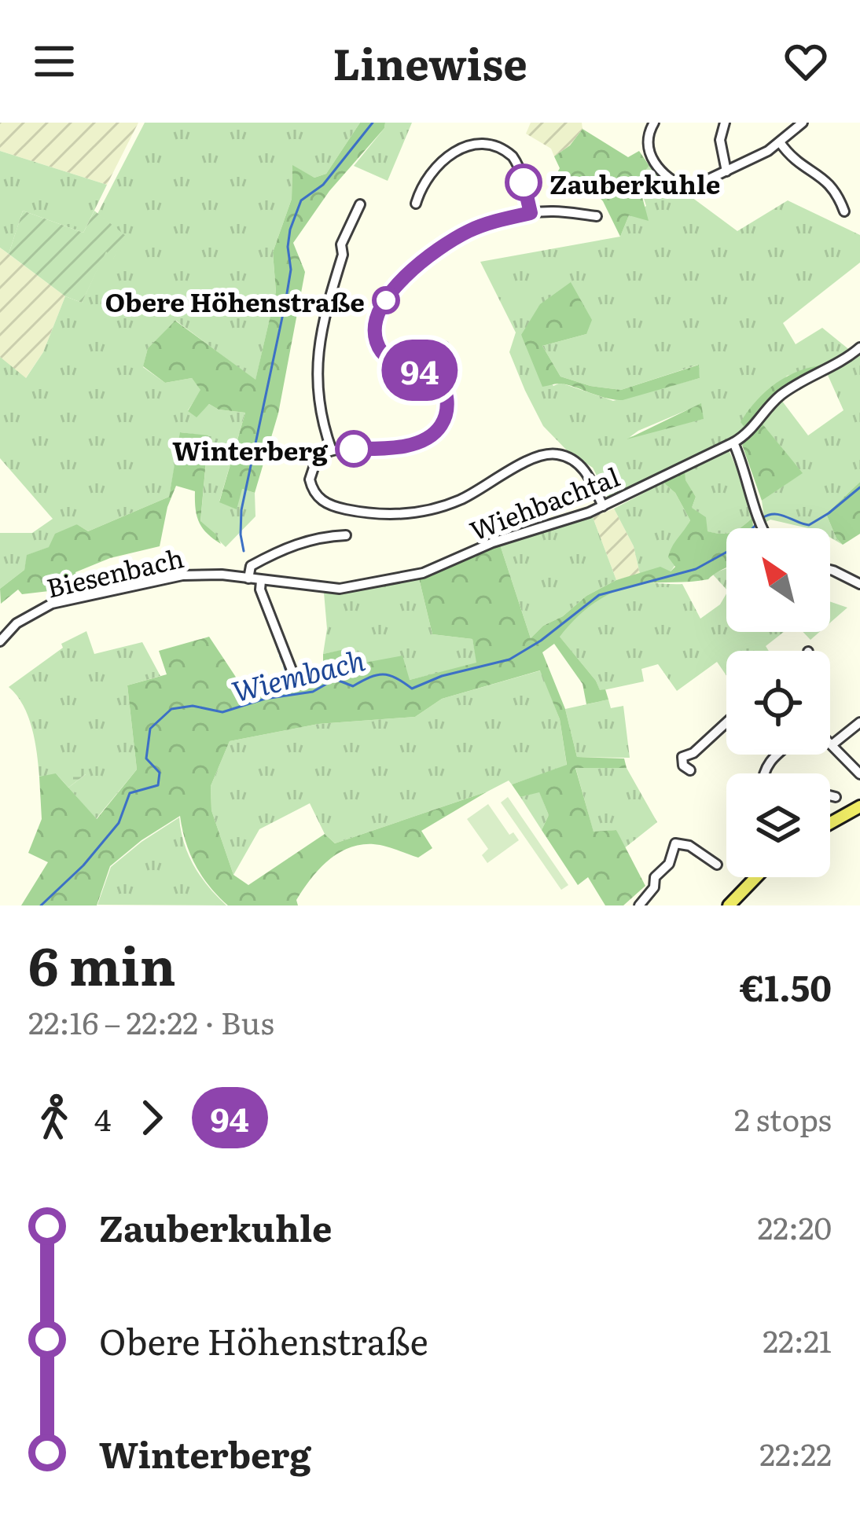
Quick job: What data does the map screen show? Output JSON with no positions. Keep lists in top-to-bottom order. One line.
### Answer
{"streets":{"street":["Wiehbachtal","Biesenbach"]},"crossings":[["Wiehbachtal","Biesenbach"]],"water":["Wiembach"],"places":["Zauberkuhle","Obere Höhenstraße","Winterberg"],"lines":["bus line 94"],"north":"top left","page":{"header":"Linewise","on_map":"94","heading":["6 min","22:16 – 22:22 · Bus","€1.50"],"legs":["4","94","2 stops"],"list":[{"name":"Zauberkuhle","value":"22:20"},{"name":"Obere Höhenstraße","value":"22:21"},{"name":"Winterberg","value":"22:22"}]}}
